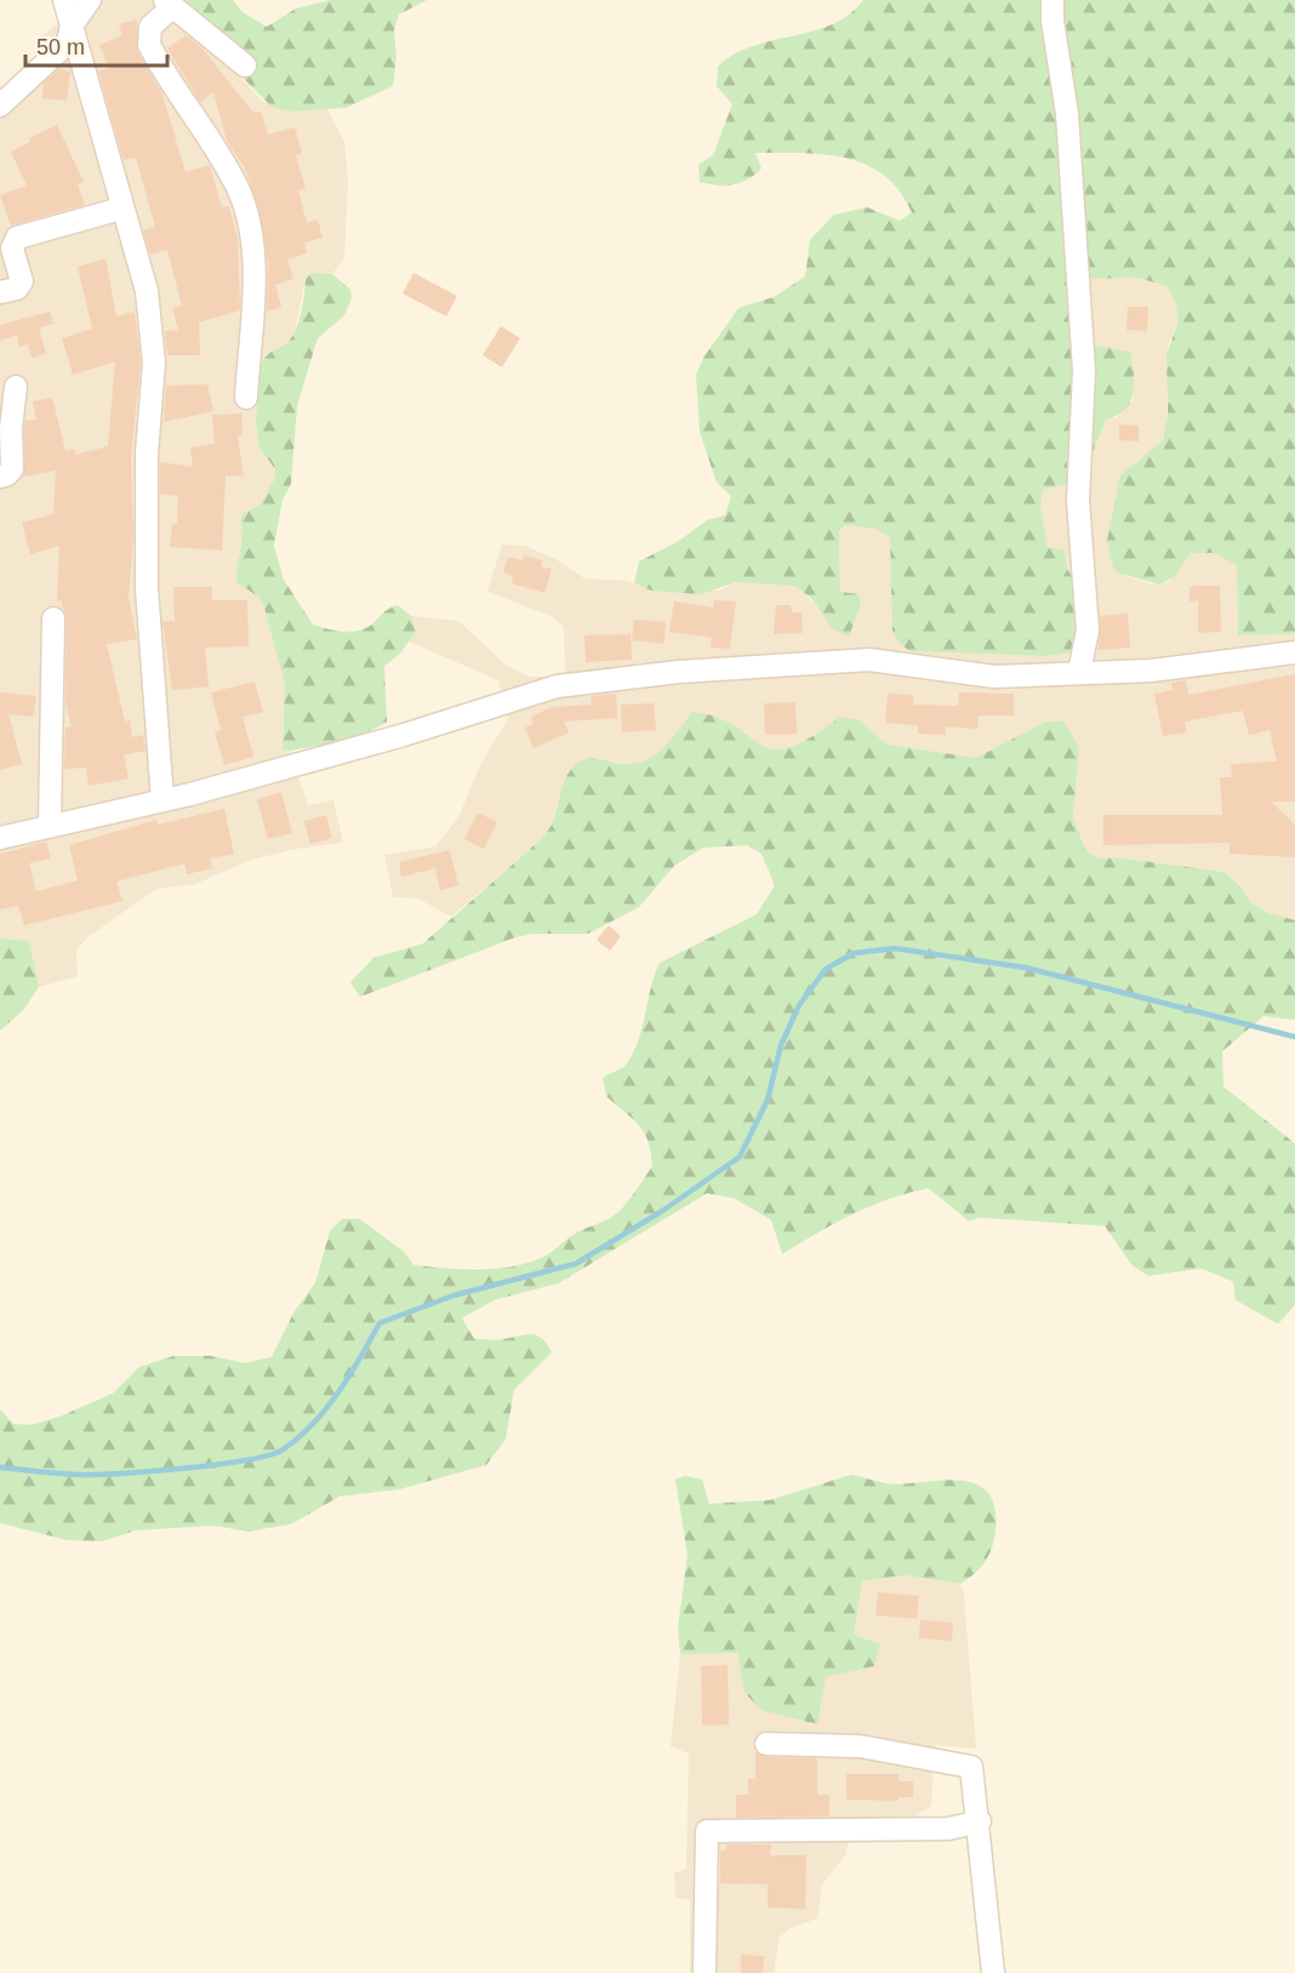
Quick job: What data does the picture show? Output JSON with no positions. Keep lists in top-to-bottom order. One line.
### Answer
{"scale_bar":"50 m"}
